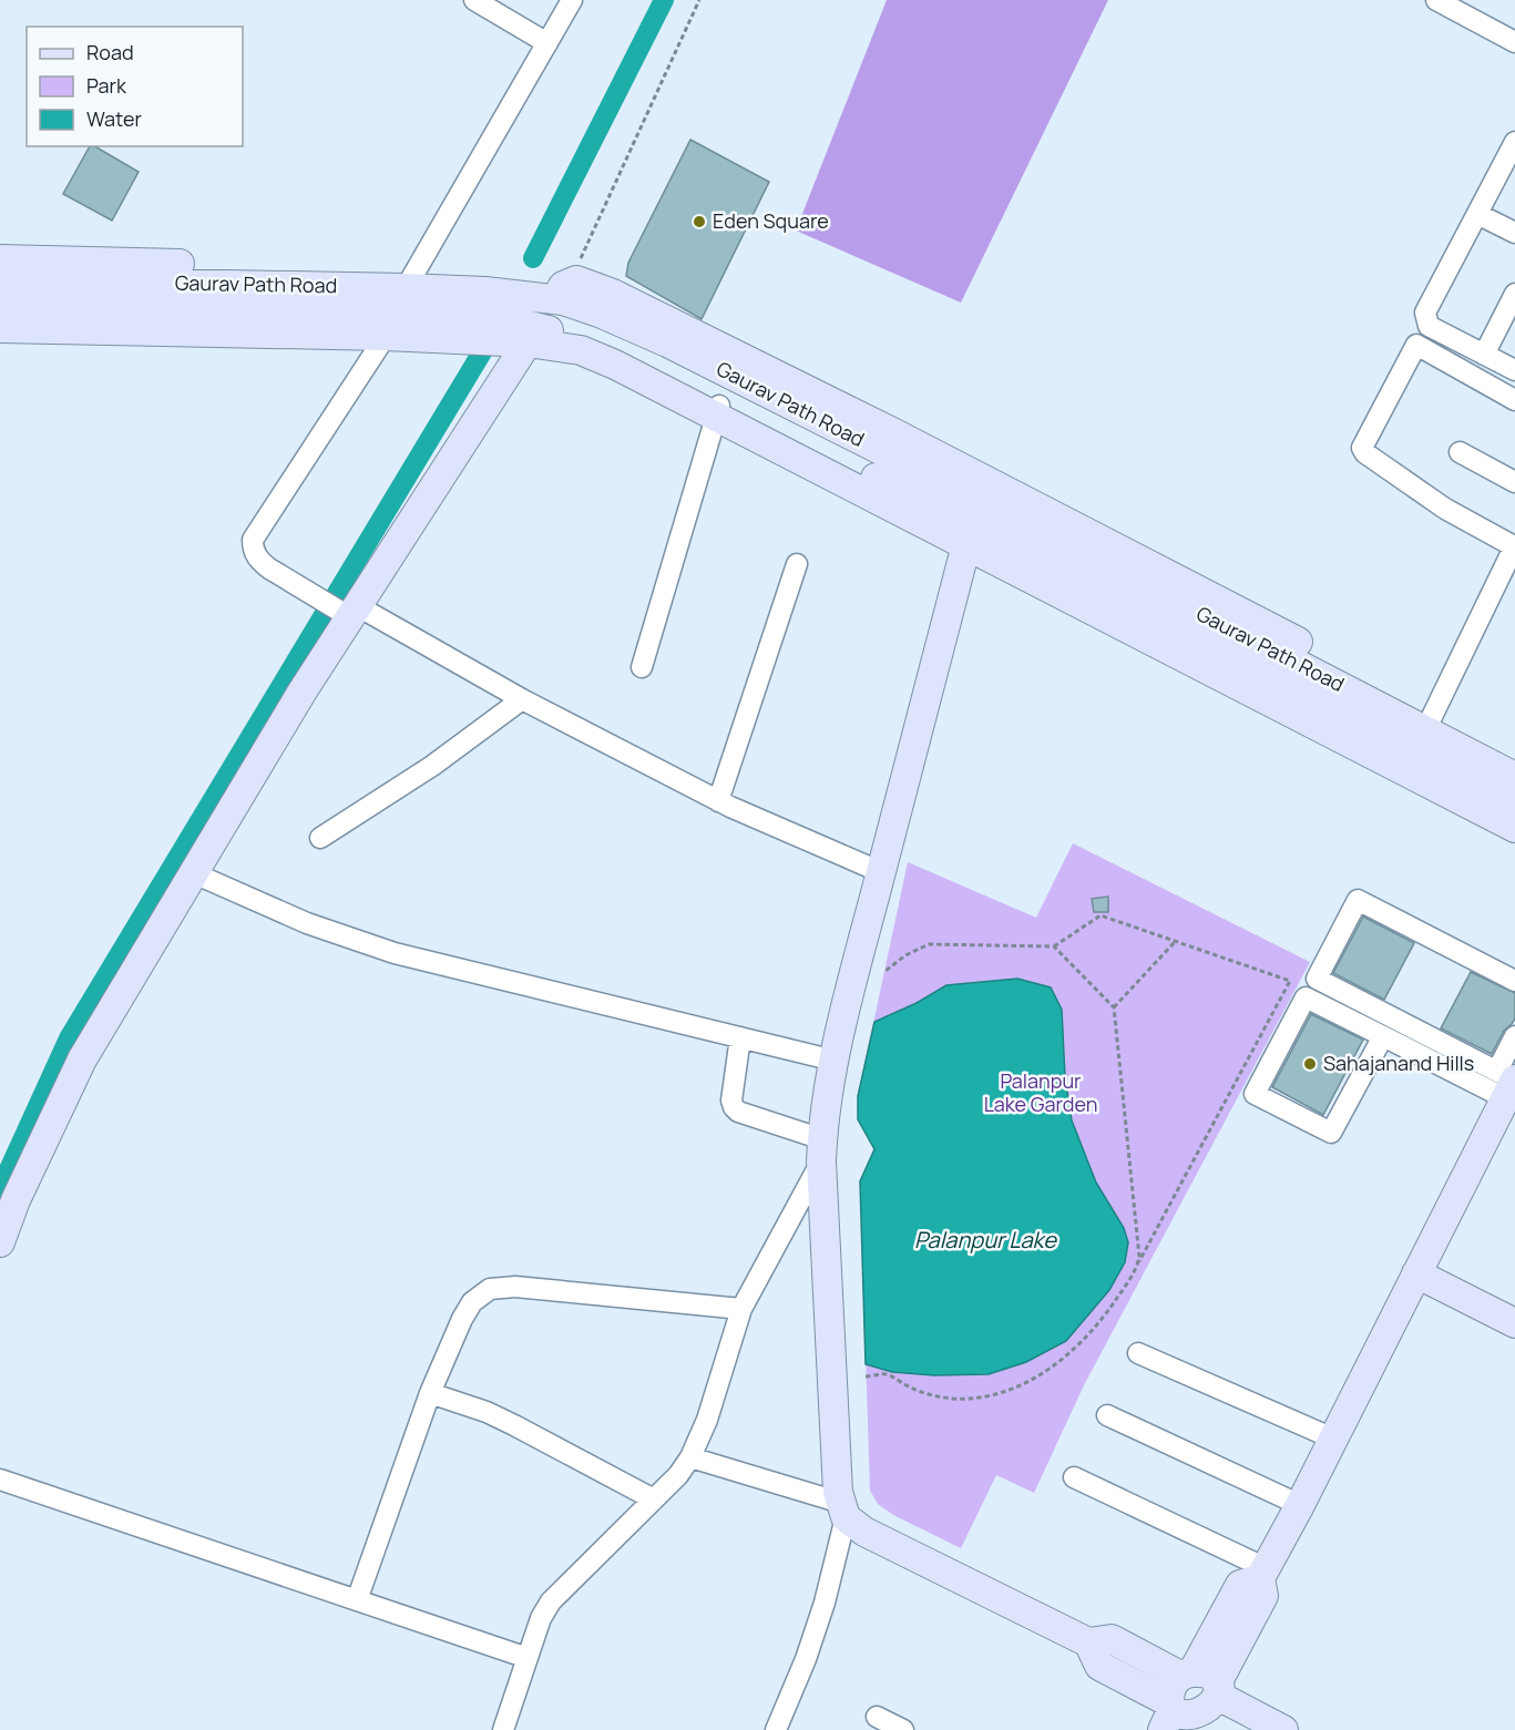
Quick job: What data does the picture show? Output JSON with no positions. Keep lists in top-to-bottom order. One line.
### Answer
{"streets":{"street":["Gaurav Path Road"]},"water":["Palanpur Lake"],"parks":["Palanpur Lake Garden"],"places":["Eden Square","Sahajanand Hills"],"legend":["Road","Park","Water"]}
